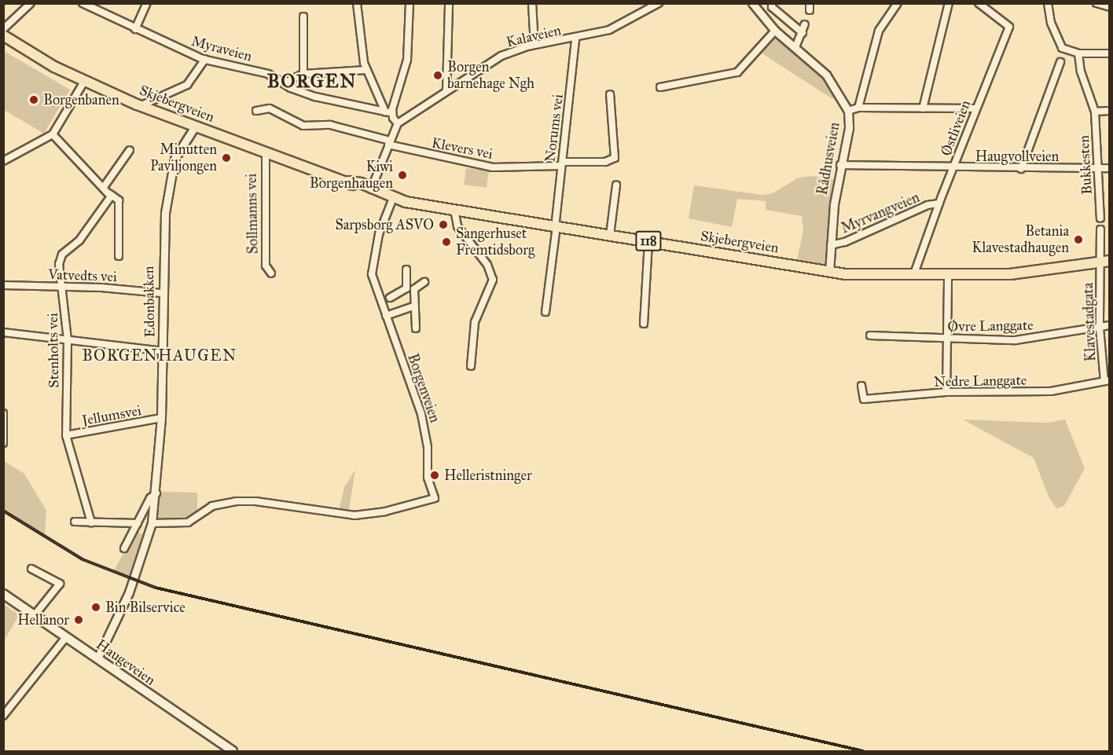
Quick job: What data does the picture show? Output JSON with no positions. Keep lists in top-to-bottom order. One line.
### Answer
{"streets":{"main road":["Skjebergveien","118","Haugeveien"],"street":["Kalaveien","Myraveien","Norums vei","Østliveien","Klevers vei","Haugvollveien","Rådhusveien","Bukkesten","Myrvangveien","Sollmanns vei","Vatvedts vei","Edonbakken","Klavestadgata","Øvre Langgate","Stenholts vei","Nedre Langgate","Borgenveien","Jellumsvei"]},"crossings":[["Kalaveien","Norums vei"],["Skjebergveien","Norums vei"],["Skjebergveien","Østliveien"],["Skjebergveien","Rådhusveien"],["Skjebergveien","Sollmanns vei"],["Skjebergveien","Edonbakken"],["Skjebergveien","Klavestadgata"],["Skjebergveien","Borgenveien"],["Norums vei","Klevers vei"],["Østliveien","Haugvollveien"],["Østliveien","Myrvangveien"],["Haugvollveien","Rådhusveien"],["Haugvollveien","Bukkesten"],["Rådhusveien","Myrvangveien"],["Vatvedts vei","Edonbakken"],["Vatvedts vei","Stenholts vei"],["Edonbakken","Borgenveien"],["Edonbakken","Jellumsvei"],["Edonbakken","Haugeveien"],["Klavestadgata","Øvre Langgate"],["Klavestadgata","Nedre Langgate"],["Stenholts vei","Jellumsvei"]],"districts":["BORGEN","BORGENHAUGEN"],"places":["Borgen barnehage Ngh","Borgenbanen","Minutten Paviljongen","Kiwi Borgenhaugen","Sarpsborg ASVO","Betania Klavestadhaugen","Sangerhuset Fremtidsborg","Helleristninger","Bin Bilservice","Hellanor"]}
